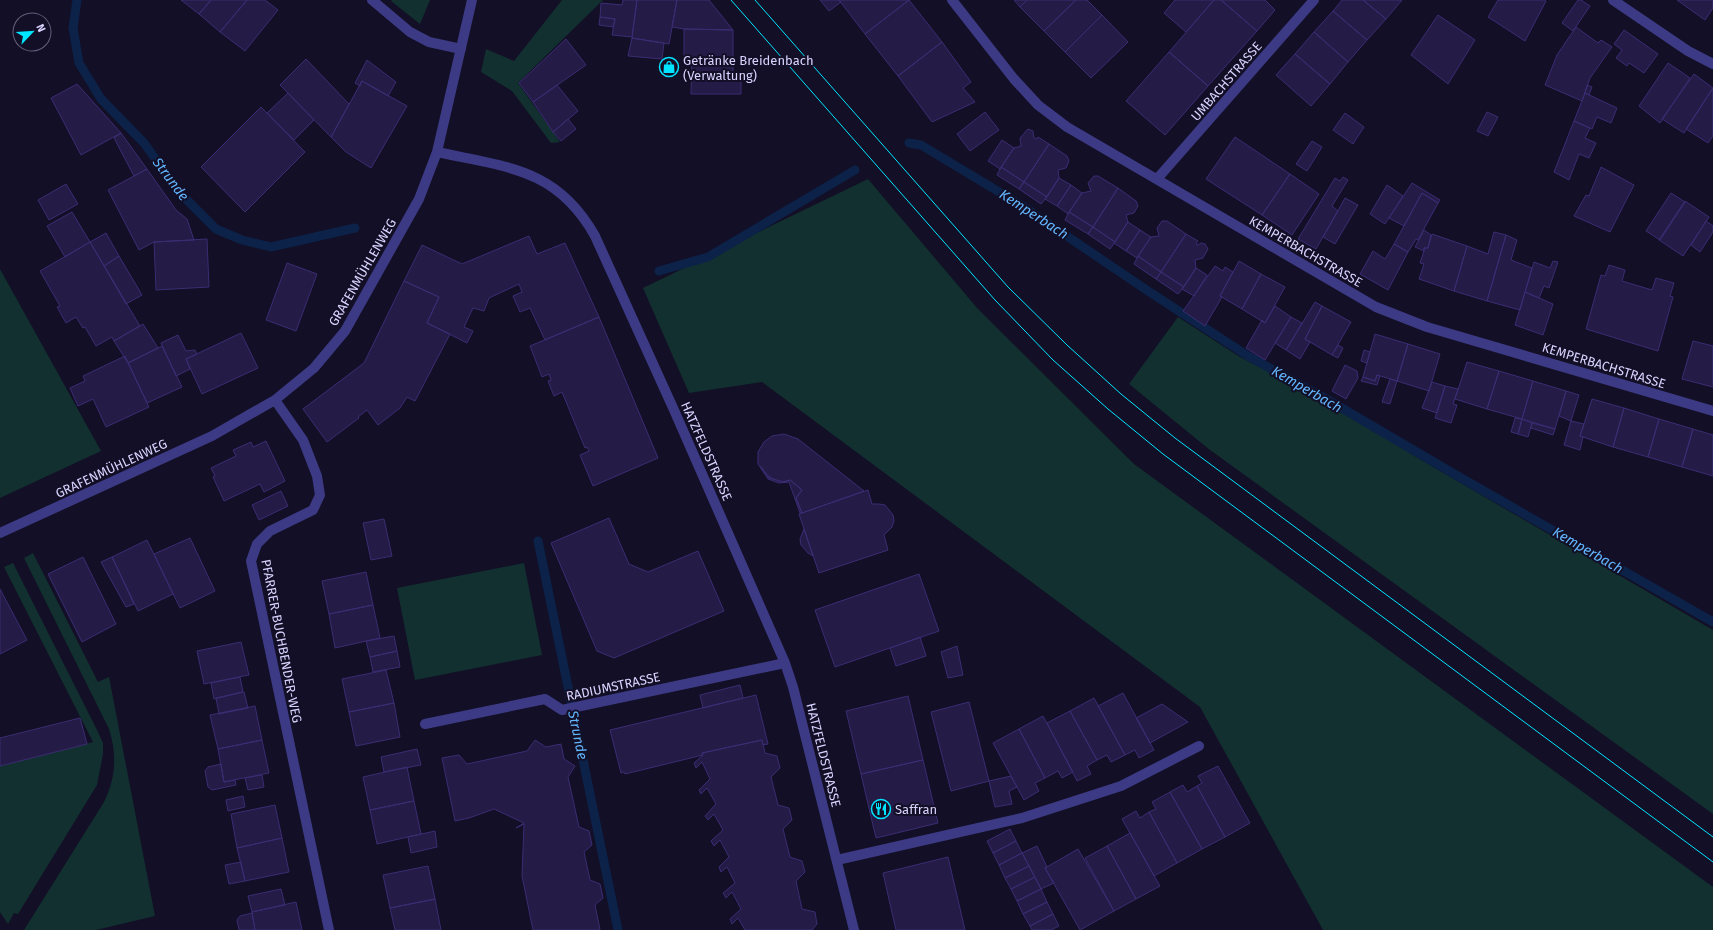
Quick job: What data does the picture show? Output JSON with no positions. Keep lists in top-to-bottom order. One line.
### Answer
{"streets":{"street":["UMBACHSTRASSE","KEMPERBACHSTRASSE","GRAFENMÜHLENWEG","HATZFELDSTRASSE","PFARRER-BUCHBENDER-WEG","RADIUMSTRASSE"]},"crossings":[["UMBACHSTRASSE","KEMPERBACHSTRASSE"],["GRAFENMÜHLENWEG","HATZFELDSTRASSE"],["GRAFENMÜHLENWEG","PFARRER-BUCHBENDER-WEG"],["HATZFELDSTRASSE","RADIUMSTRASSE"]],"water":["Strunde","Kemperbach"],"places":{"shop":["Getränke Breidenbach (Verwaltung)"],"restaurant":["Saffran"]},"north":"top right"}
